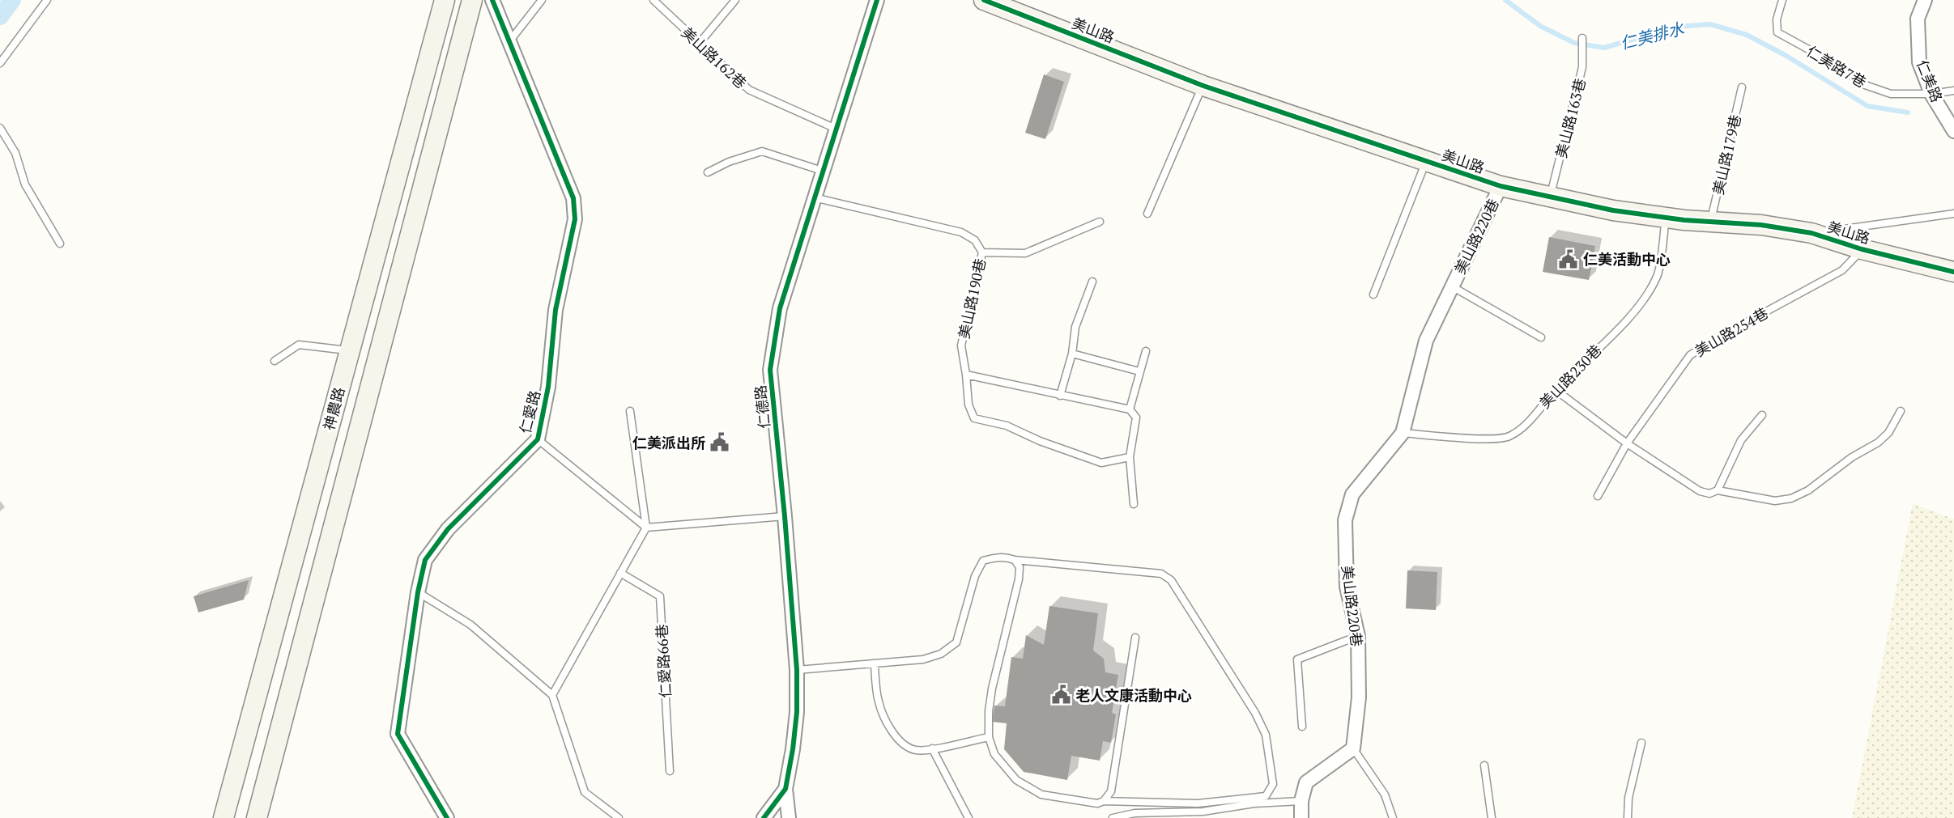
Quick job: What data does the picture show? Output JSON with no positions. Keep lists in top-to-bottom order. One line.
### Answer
{"streets":{"street":["美山路","仁美路","美山路220巷","仁德路","神農路","仁愛路"],"lane":["美山路162巷","仁美路7巷","美山路163巷","美山路179巷","美山路190巷","美山路254巷","美山路230巷","仁愛路66巷"]},"crossings":[["美山路","美山路163巷"],["美山路","美山路179巷"],["美山路","美山路220巷"],["美山路","美山路254巷"],["美山路","美山路230巷"],["美山路162巷","仁德路"],["仁美路7巷","仁美路"],["美山路220巷","美山路230巷"],["美山路190巷","仁德路"]],"water":["仁美排水"],"places":{"public building":["仁美活動中心","仁美派出所","老人文康活動中心"]}}
